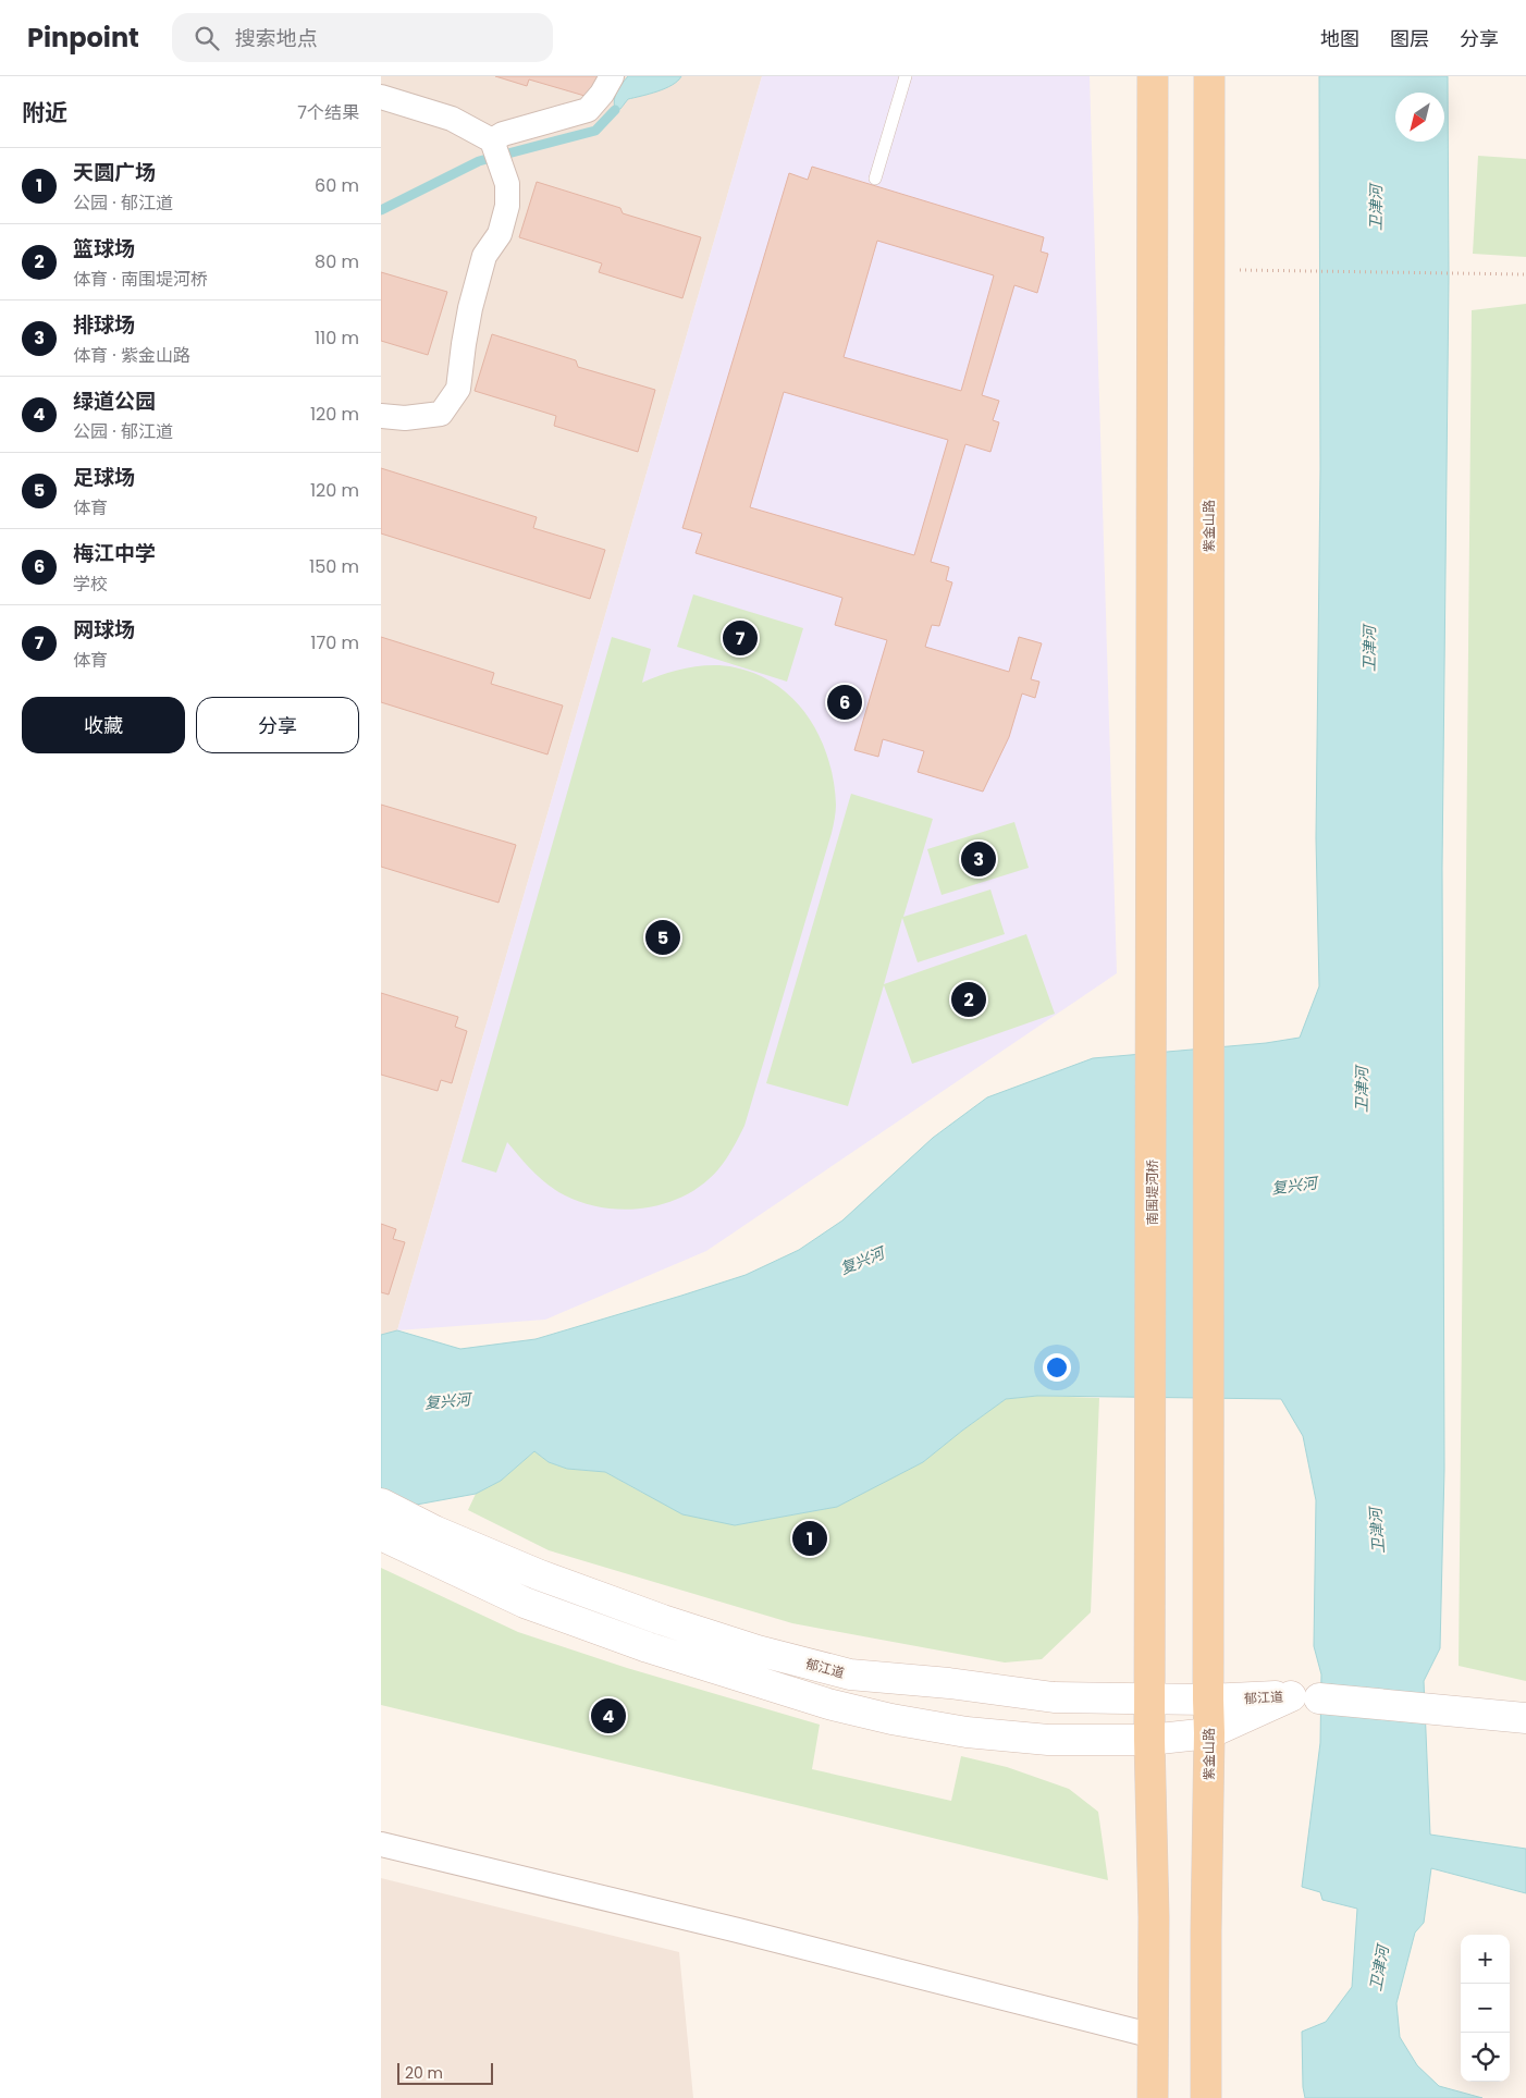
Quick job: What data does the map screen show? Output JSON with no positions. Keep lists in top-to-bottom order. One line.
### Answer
{"streets":{"main road":["紫金山路","南围堤河桥","郁江道"]},"crossings":[["紫金山路","郁江道"],["南围堤河桥","郁江道"]],"water":["卫津河","复兴河"],"scale_bar":"20 m","north":"bottom left","page":{"header":"Pinpoint","search":"搜索地点","nav":["地图","图层","分享"],"heading":["附近","7个结果"],"list":[{"mark":"1","name":"天圆广场","note":"公园 · 郁江道","value":"60 m"},{"mark":"2","name":"篮球场","note":"体育 · 南围堤河桥","value":"80 m"},{"mark":"3","name":"排球场","note":"体育 · 紫金山路","value":"110 m"},{"mark":"4","name":"绿道公园","note":"公园 · 郁江道","value":"120 m"},{"mark":"5","name":"足球场","note":"体育","value":"120 m"},{"mark":"6","name":"梅江中学","note":"学校","value":"150 m"},{"mark":"7","name":"网球场","note":"体育","value":"170 m"}],"pins":["7","6","3","5","2","1","4"],"buttons":["收藏","分享"],"map_buttons":["+","−"],"scale":"20 m"}}
